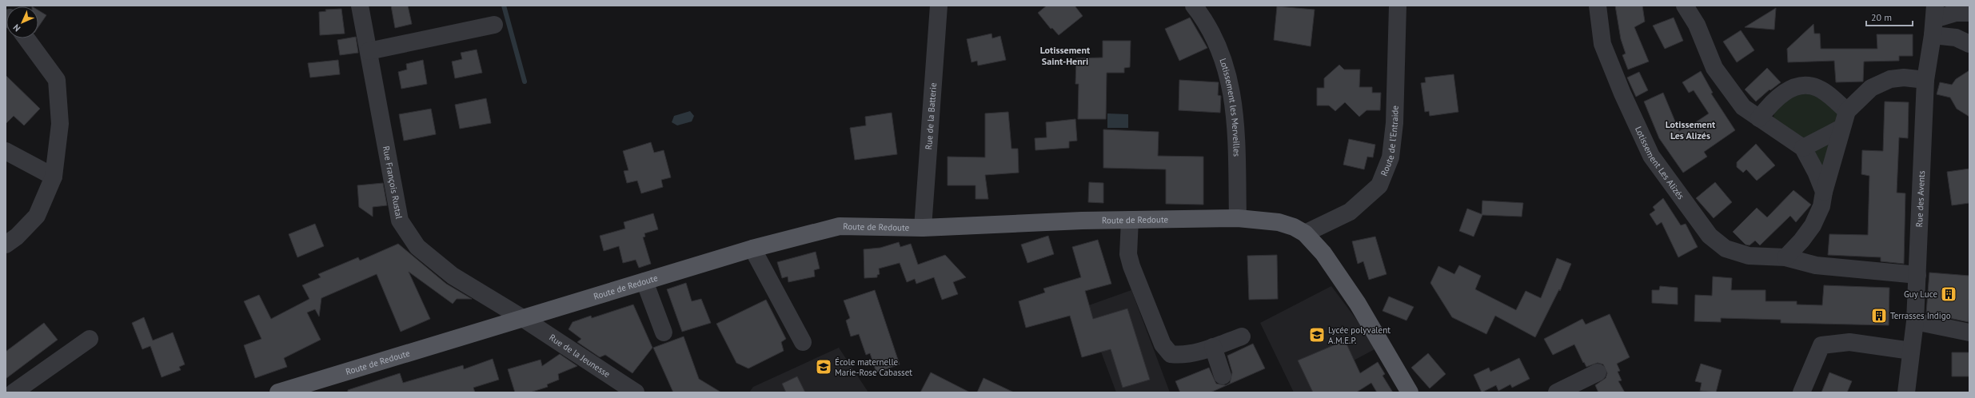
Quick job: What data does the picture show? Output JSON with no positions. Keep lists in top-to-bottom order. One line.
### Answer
{"streets":{"main road":["Route de Redoute"],"street":["Lotissement les Merveilles","Rue de la Batterie","Route de l'Entraide","Lotissement Les Alizés","Rue François Rustal","Rue des Avents","Rue de la Jeunesse"]},"crossings":[["Lotissement les Merveilles","Route de Redoute"],["Rue de la Batterie","Route de Redoute"],["Route de l'Entraide","Route de Redoute"],["Lotissement Les Alizés","Rue des Avents"],["Rue François Rustal","Route de Redoute"],["Rue François Rustal","Rue de la Jeunesse"],["Route de Redoute","Rue de la Jeunesse"]],"districts":["Lotissement Saint-Henri","Lotissement Les Alizés"],"places":{"building":["Guy Luce","Terrasses Indigo"],"school or university":["Lycée polyvalent A.M.E.P.","École maternelle Marie-Rose Cabasset"]},"scale_bar":"20 m","north":"bottom left"}
